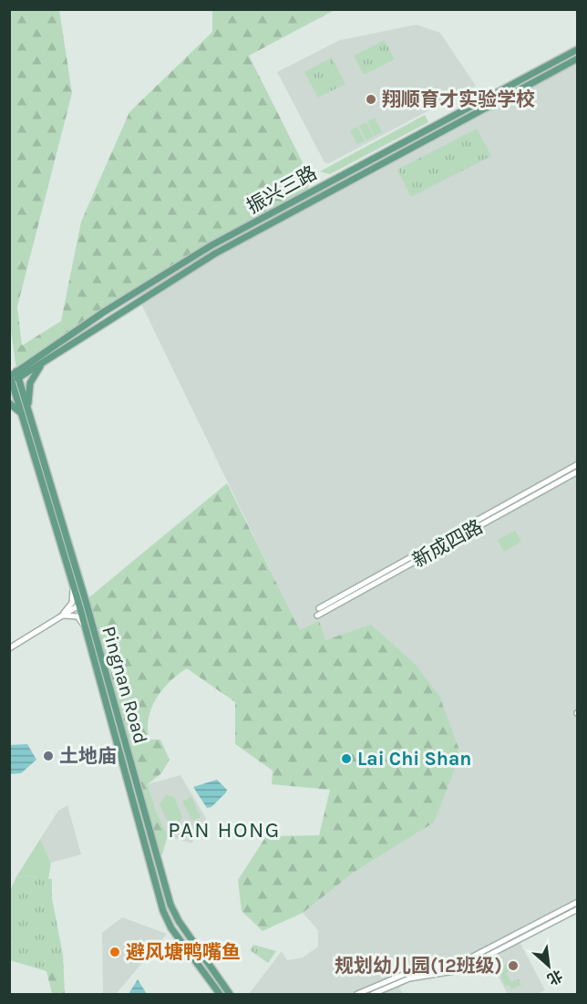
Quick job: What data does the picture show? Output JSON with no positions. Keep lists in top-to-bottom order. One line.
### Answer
{"streets":{"main road":["振兴三路","Pingnan Road"],"street":["新成四路"]},"crossings":[["振兴三路","Pingnan Road"]],"districts":["PAN HONG"],"places":["翔顺育才实验学校","土地庙","Lai Chi Shan","避风塘鸭嘴鱼","规划幼儿园(12班级)"],"north":"bottom right"}
